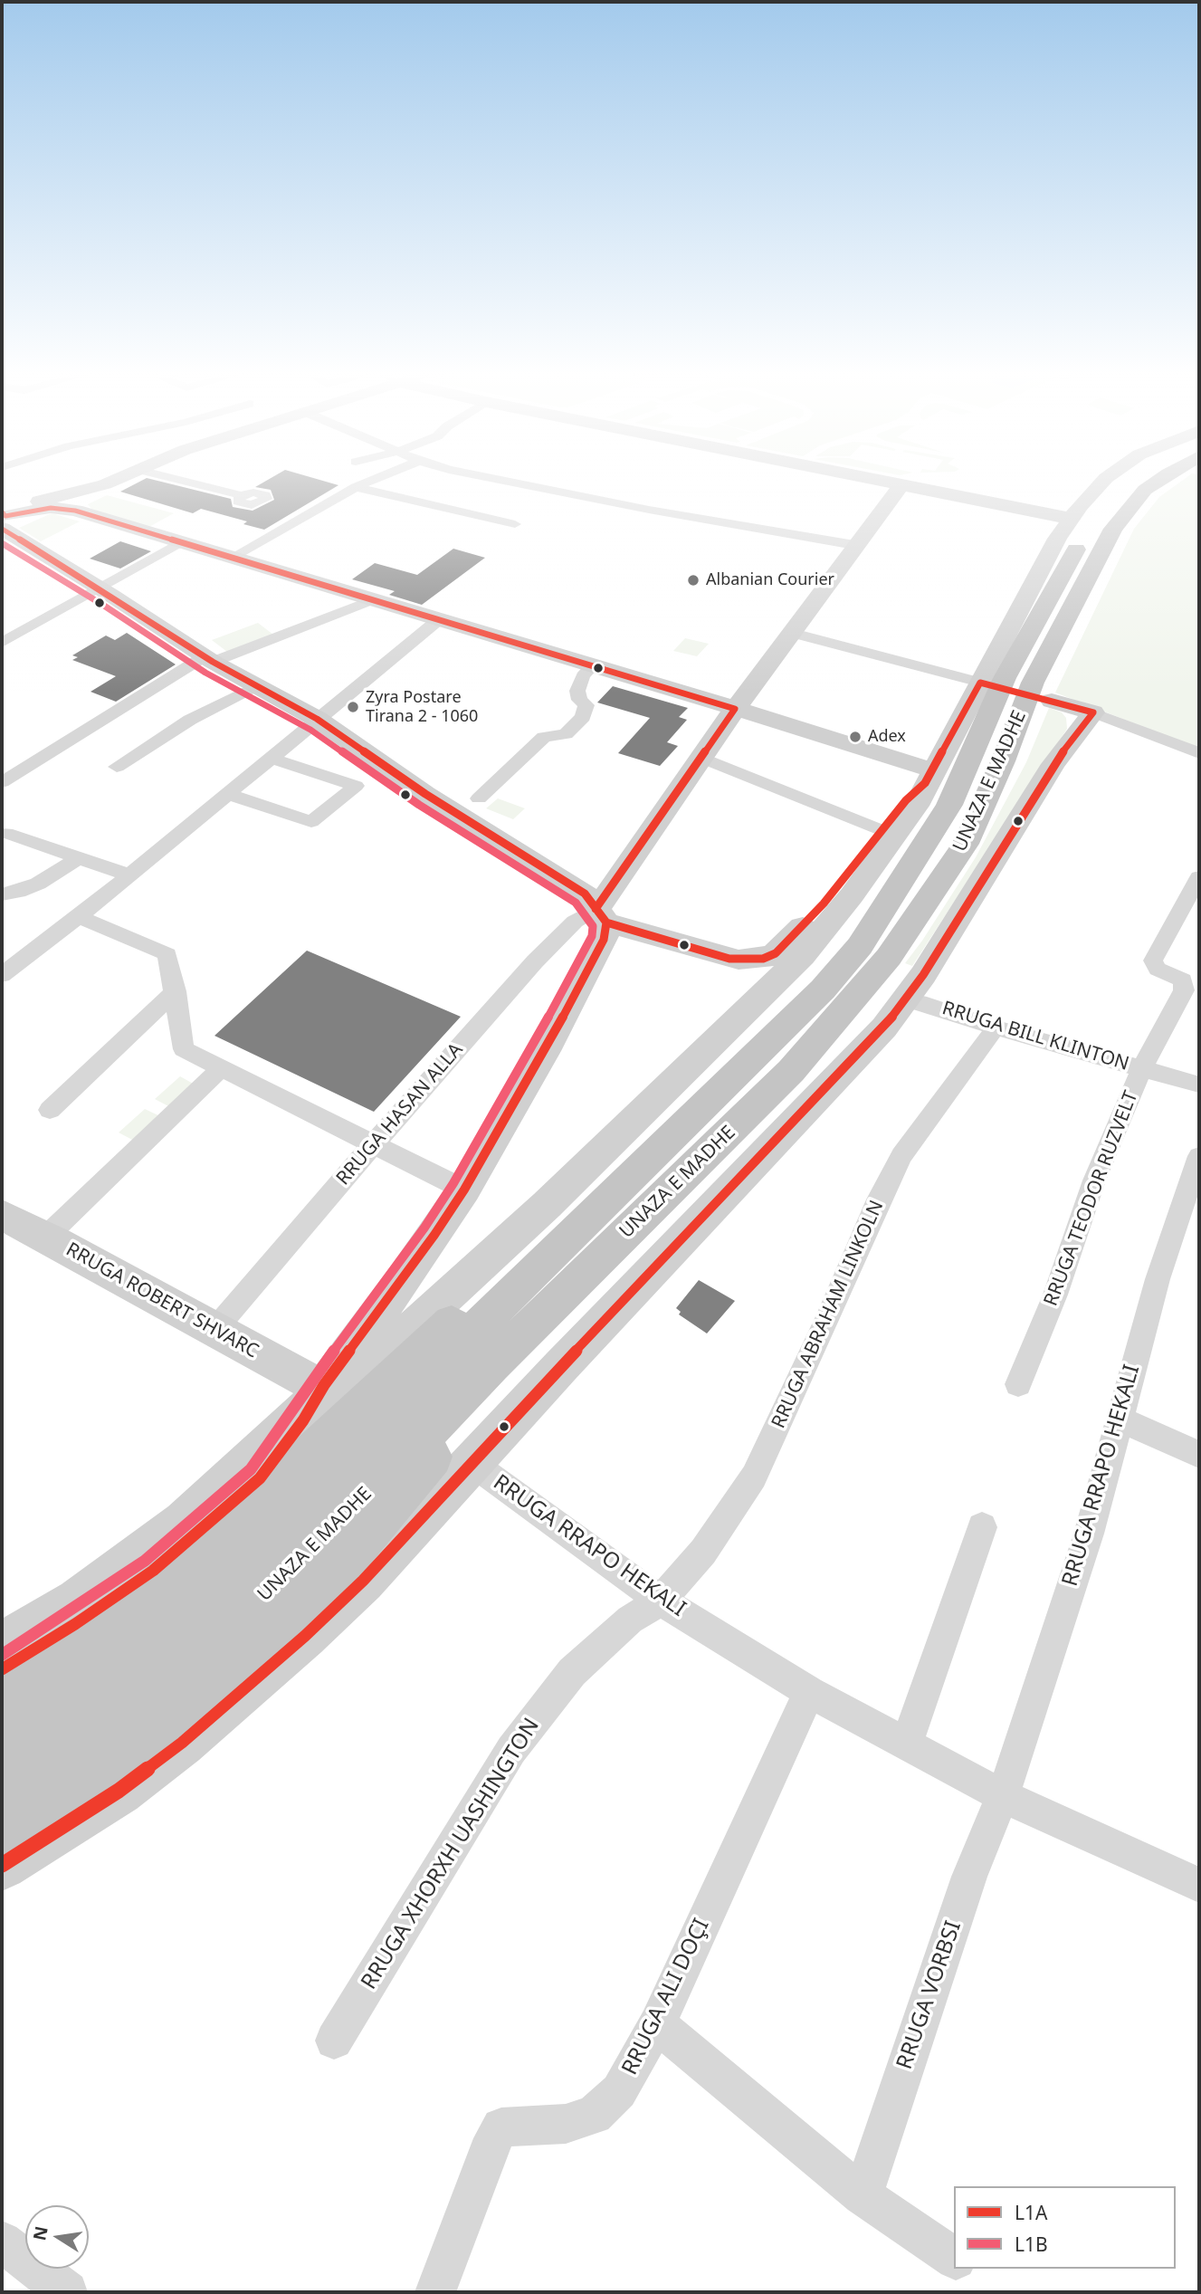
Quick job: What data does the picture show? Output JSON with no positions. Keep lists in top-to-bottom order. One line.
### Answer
{"streets":{"highway":["UNAZA E MADHE"],"street":["RRUGA BILL KLINTON","RRUGA HASAN ALLA","RRUGA TEODOR RUZVELT","RRUGA ROBERT SHVARC","RRUGA ABRAHAM LINKOLN","RRUGA RRAPO HEKALI","RRUGA XHORXH UASHINGTON","RRUGA VORBSI","RRUGA ALI DOÇI"]},"crossings":[["RRUGA BILL KLINTON","RRUGA TEODOR RUZVELT"],["RRUGA BILL KLINTON","RRUGA ABRAHAM LINKOLN"],["RRUGA HASAN ALLA","RRUGA ROBERT SHVARC"],["RRUGA ABRAHAM LINKOLN","RRUGA RRAPO HEKALI"],["RRUGA ABRAHAM LINKOLN","RRUGA XHORXH UASHINGTON"],["RRUGA RRAPO HEKALI","RRUGA XHORXH UASHINGTON"],["RRUGA RRAPO HEKALI","RRUGA VORBSI"],["RRUGA RRAPO HEKALI","RRUGA ALI DOÇI"]],"places":["Albanian Courier","Zyra Postare Tirana 2 - 1060","Adex"],"lines":["transit line L1A","transit line L1B"],"legend":["L1A","L1B"],"north":"left"}
